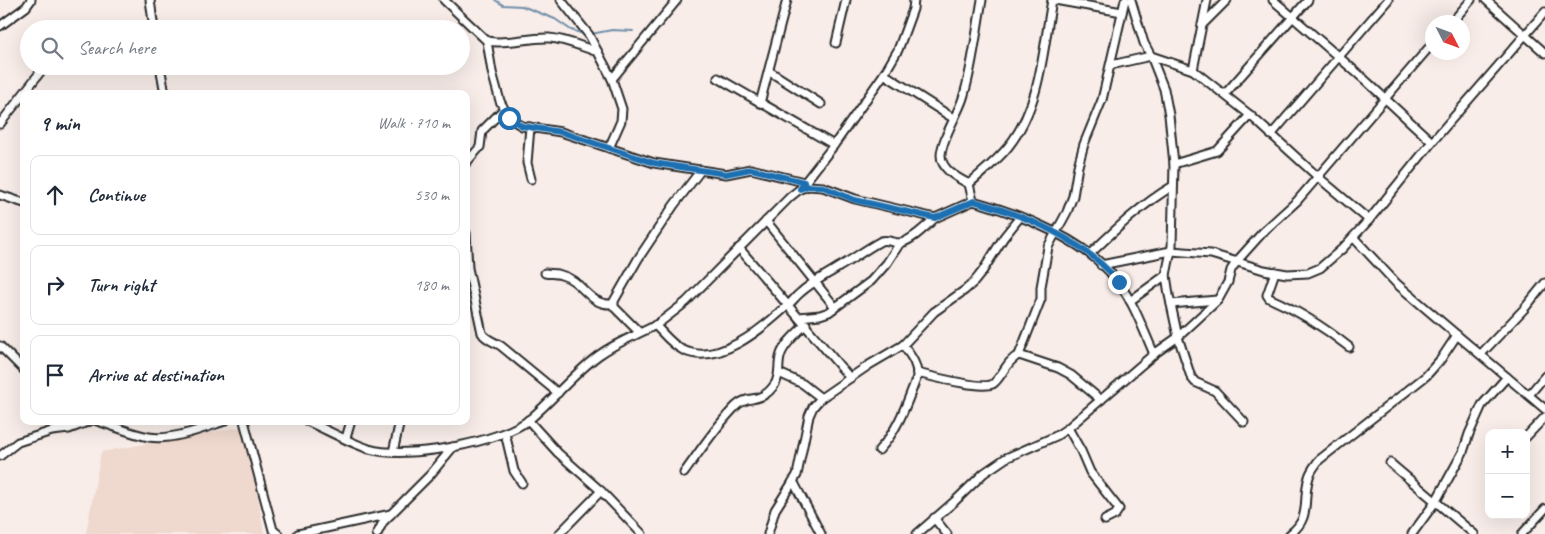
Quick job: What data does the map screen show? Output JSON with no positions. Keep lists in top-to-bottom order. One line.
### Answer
{"north":"bottom right","page":{"search":"Search here","heading":["9 min","Walk · 710 m"],"list":[["Continue","530 m"],["Turn right","180 m"],"Arrive at destination"],"map_buttons":["+","−"]}}
